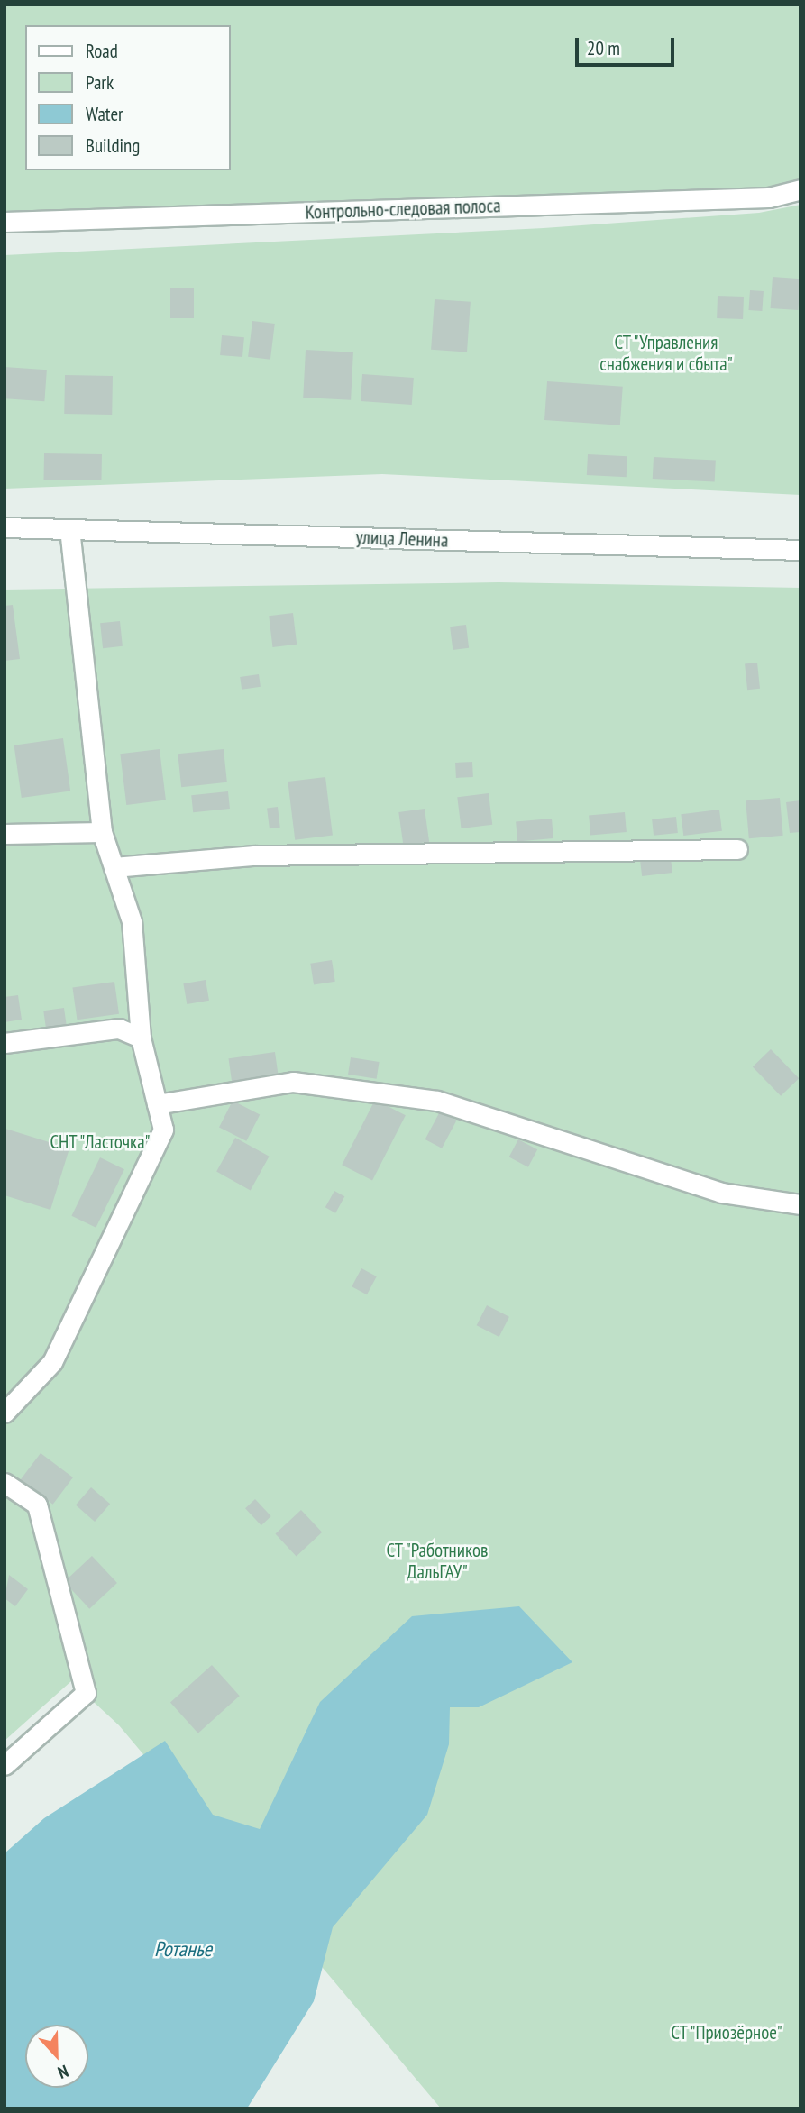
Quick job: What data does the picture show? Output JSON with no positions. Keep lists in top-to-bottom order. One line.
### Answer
{"streets":{"street":["Контрольно-следовая полоса","улица Ленина"]},"water":["Ротанье"],"parks":["СТ \"Управления снабжения и сбыта\"","СНТ \"Ласточка\"","СТ \"Работников ДальГАУ\"","СТ \"Приозёрное\""],"legend":["Road","Park","Water","Building"],"scale_bar":"20 m","north":"bottom"}
